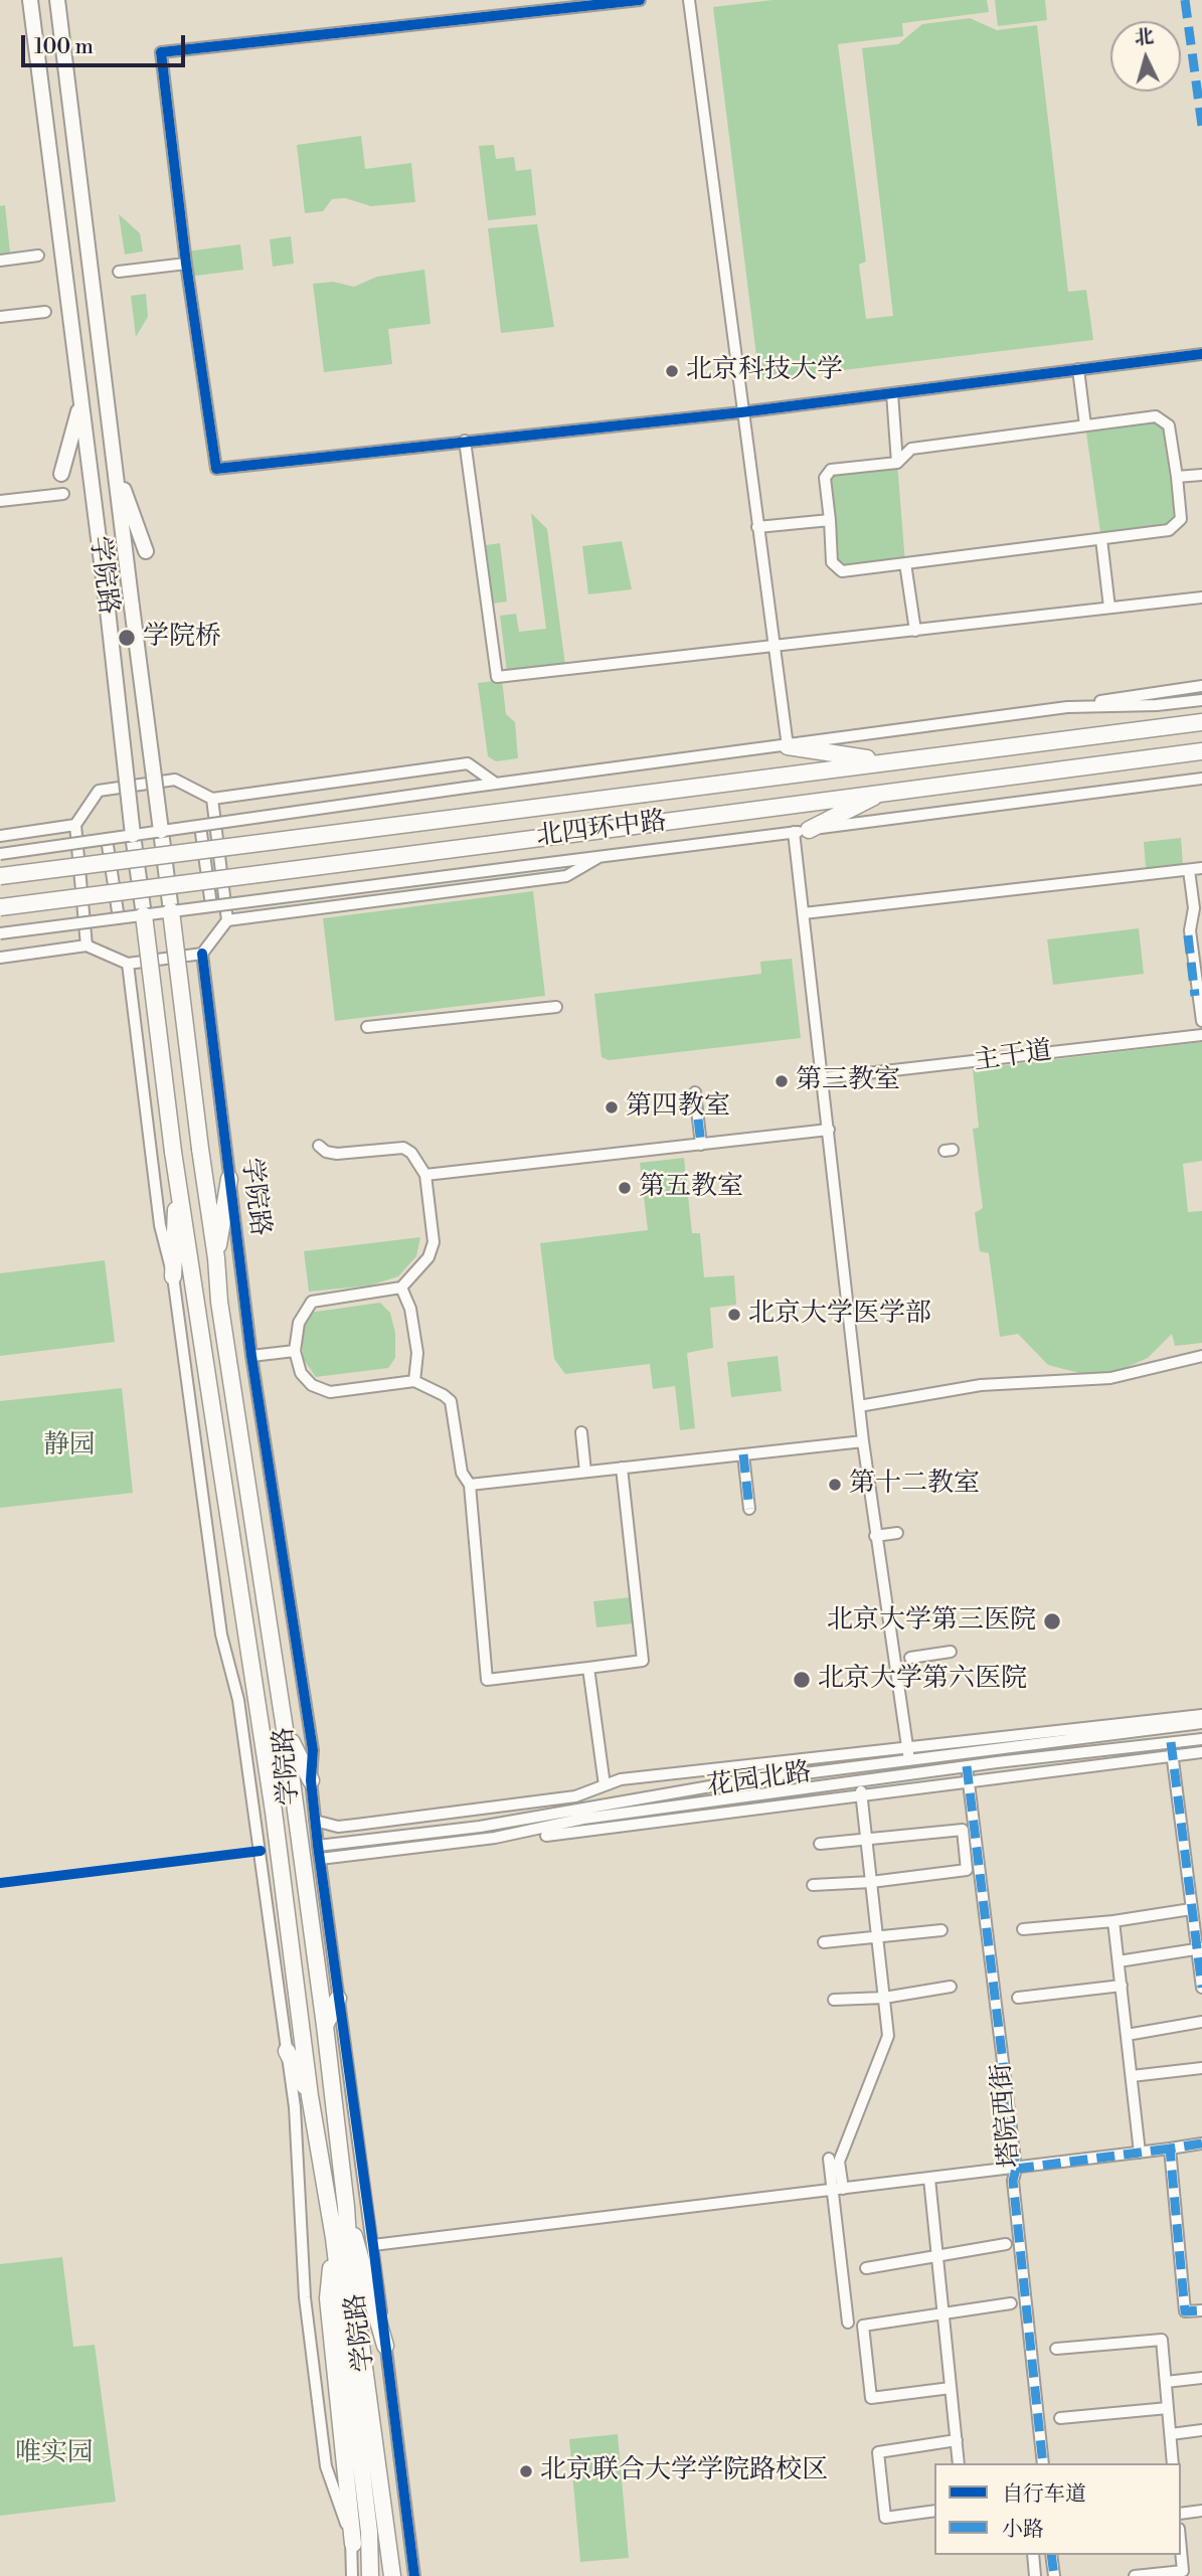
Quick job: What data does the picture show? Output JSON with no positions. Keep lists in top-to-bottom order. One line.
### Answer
{"streets":{"highway":["学院路","北四环中路"],"street":["主干道","花园北路","塔院西街"]},"crossings":[["学院路","北四环中路"],["学院路","花园北路"],["花园北路","塔院西街"]],"parks":["静园","唯实园"],"places":["北京科技大学","学院桥","第三教室","第四教室","第五教室","北京大学医学部","第十二教室","北京大学第三医院","北京大学第六医院","北京联合大学学院路校区"],"legend":["自行车道","小路"],"scale_bar":"100 m","north":"top"}
